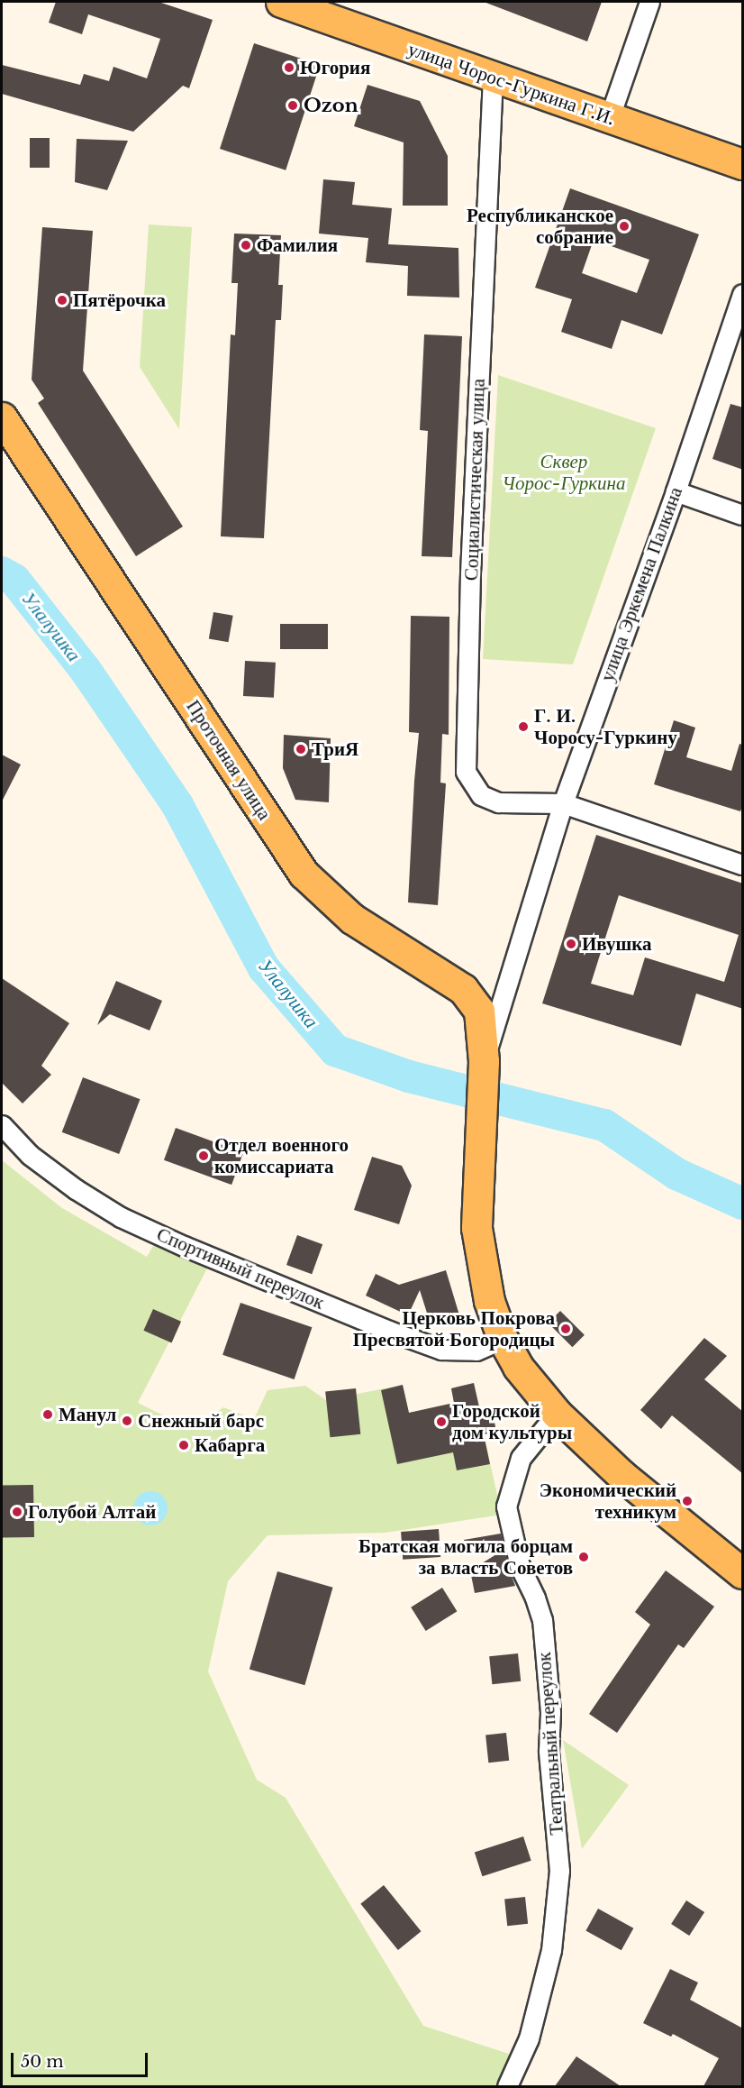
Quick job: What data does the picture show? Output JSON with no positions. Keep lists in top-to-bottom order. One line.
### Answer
{"streets":{"main road":["улица Чорос-Гуркина Г.И.","Проточная улица"],"street":["Социалистическая улица","улица Эркемена Палкина","Спортивный переулок","Театральный переулок"]},"crossings":[["улица Чорос-Гуркина Г.И.","Социалистическая улица"],["Социалистическая улица","улица Эркемена Палкина"],["улица Эркемена Палкина","Проточная улица"]],"water":["Улалушка"],"parks":["Сквер Чорос-Гуркина"],"places":["Югория","Ozon","Республиканское собрание","Фамилия","Пятёрочка","Г. И. Чоросу-Гуркину","ТриЯ","Ивушка","Отдел военного комиссариата","Церковь Покрова Пресвятой Богородицы","Манул","Снежный барс","Городской дом культуры","Кабарга","Экономический техникум","Голубой Алтай","Братская могила борцам за власть Советов"],"scale_bar":"50 m"}
